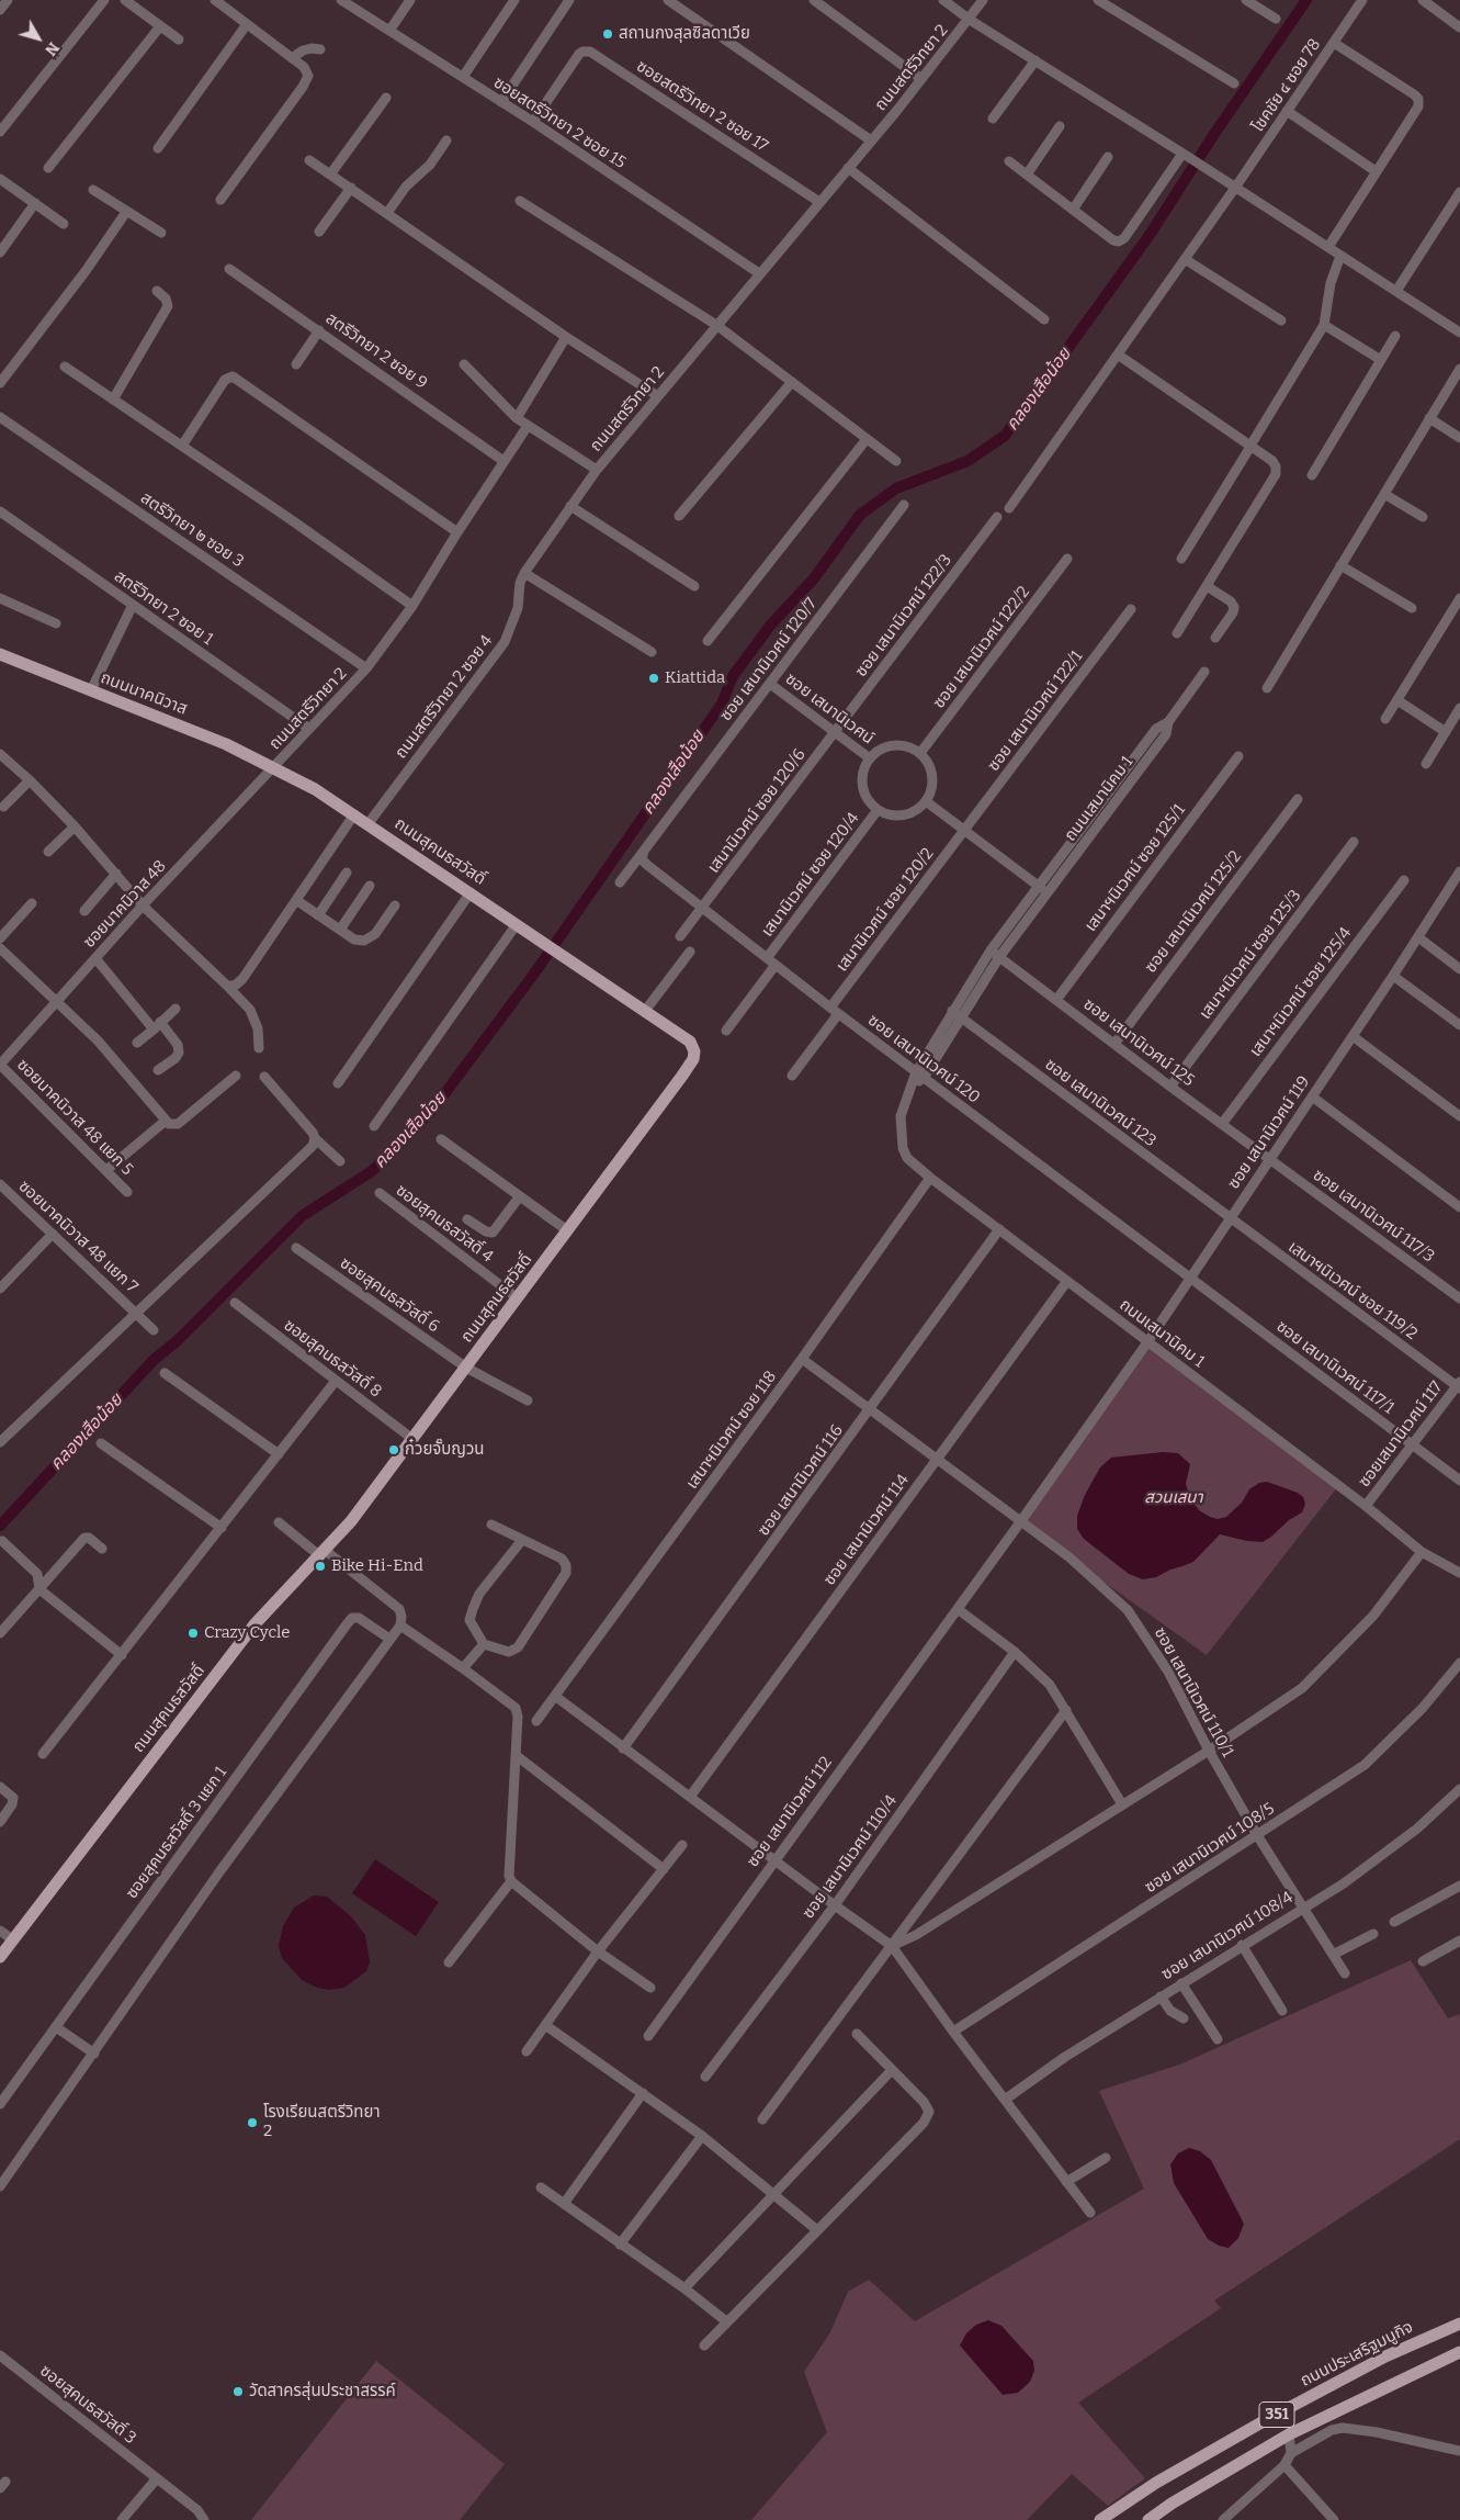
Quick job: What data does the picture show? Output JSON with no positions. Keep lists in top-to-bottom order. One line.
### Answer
{"streets":{"main road":["ถนนนาคนิวาส","ถนนสุคนธสวัสดิ์","ถนนประเสริฐมนูกิจ","351"],"street":["ถนนสตรีวิทยา 2","โชคชัย ๔ ซอย 78","ซอยสตรีวิทยา 2 ซอย 17","ซอยสตรีวิทยา 2 ซอย 15","สตรีวิทยา 2 ซอย 9","สตรีวิทยา ๒ ซอย 3","สตรีวิทยา 2 ซอย 1","ซอย เสนานิเวศน์ 122/3","ซอย เสนานิเวศน์ 122/2","ซอย เสนานิเวศน์ 120/7","ถนนสตรีวิทยา 2 ซอย 4","ซอย เสนานิเวศน์","ซอย เสนานิเวศน์ 122/1","ถนนเสนานิคม 1","เสนานิเวศน์ ซอย 120/6","เสนาฯนิเวศน์ ซอย 125/1","เสนานิเวศน์ ซอย 120/4","ซอยนาคนิวาส 48","เสนานิเวศน์ ซอย 120/2","ซอย เสนานิเวศน์ 125/2","เสนาฯนิเวศน์ ซอย 125/3","เสนาฯนิเวศน์ ซอย 125/4","ซอย เสนานิเวศน์ 125","ซอย เสนานิเวศน์ 120","ซอย เสนานิเวศน์ 123","ซอยนาคนิวาส 48 แยก 5","ซอย เสนานิเวศน์ 119","ซอย เสนานิเวศน์ 117/3","ซอยสุคนธสวัสดิ์ 4","ซอยนาคนิวาส 48 แยก 7","เสนาฯนิเวศน์ ซอย 119/2","ซอยสุคนธสวัสดิ์ 6","ซอยสุคนธสวัสดิ์ 8","ซอย เสนานิเวศน์ 117/1","เสนาฯนิเวศน์ ซอย 118","ซอยเสนานิเวศน์ 117","ซอย เสนานิเวศน์ 116","ซอย เสนานิเวศน์ 114","ซอย เสนานิเวศน์ 110/1","ซอย เสนานิเวศน์ 112","ซอยสุคนธสวัสดิ์ 3 แยก 1","ซอย เสนานิเวศน์ 108/5","ซอย เสนานิเวศน์ 110/4","ซอย เสนานิเวศน์ 108/4","ซอยสุคนธสวัสดิ์ 3"]},"crossings":[["ถนนสตรีวิทยา 2","ซอยสตรีวิทยา 2 ซอย 17"],["ถนนสตรีวิทยา 2","ซอยสตรีวิทยา 2 ซอย 15"],["ถนนสตรีวิทยา 2","สตรีวิทยา 2 ซอย 9"],["ถนนสตรีวิทยา 2","สตรีวิทยา ๒ ซอย 3"],["ถนนสตรีวิทยา 2","สตรีวิทยา 2 ซอย 1"],["ถนนสตรีวิทยา 2","ถนนนาคนิวาส"],["ถนนสตรีวิทยา 2","ถนนสตรีวิทยา 2 ซอย 4"],["ถนนสตรีวิทยา 2","ถนนสุคนธสวัสดิ์"],["ถนนสตรีวิทยา 2","ซอยนาคนิวาส 48"],["ซอยสตรีวิทยา 2 ซอย 17","ซอยสตรีวิทยา 2 ซอย 15"],["ซอย เสนานิเวศน์ 122/3","ซอย เสนานิเวศน์"],["ซอย เสนานิเวศน์ 122/3","เสนานิเวศน์ ซอย 120/6"],["ซอย เสนานิเวศน์ 122/2","ซอย เสนานิเวศน์"],["ซอย เสนานิเวศน์ 122/2","เสนานิเวศน์ ซอย 120/4"],["ซอย เสนานิเวศน์ 120/7","ซอย เสนานิเวศน์"],["ซอย เสนานิเวศน์ 120/7","ซอย เสนานิเวศน์ 120"],["ถนนนาคนิวาส","ถนนสุคนธสวัสดิ์"],["ถนนนาคนิวาส","ซอยนาคนิวาส 48"],["ถนนสตรีวิทยา 2 ซอย 4","ถนนสุคนธสวัสดิ์"],["ซอย เสนานิเวศน์","เสนานิเวศน์ ซอย 120/6"],["ซอย เสนานิเวศน์","เสนานิเวศน์ ซอย 120/4"],["ซอย เสนานิเวศน์ 122/1","เสนานิเวศน์ ซอย 120/2"],["ถนนเสนานิคม 1","ซอย เสนานิเวศน์ 125"],["ถนนเสนานิคม 1","ซอย เสนานิเวศน์ 120"],["ถนนเสนานิคม 1","ซอย เสนานิเวศน์ 123"],["ถนนเสนานิคม 1","ซอย เสนานิเวศน์ 119"],["ถนนเสนานิคม 1","เสนาฯนิเวศน์ ซอย 118"],["ถนนเสนานิคม 1","ซอยเสนานิเวศน์ 117"],["ถนนเสนานิคม 1","ซอย เสนานิเวศน์ 116"],["ถนนเสนานิคม 1","ซอย เสนานิเวศน์ 114"],["เสนานิเวศน์ ซอย 120/6","ซอย เสนานิเวศน์ 120"],["ถนนสุคนธสวัสดิ์","ซอยนาคนิวาส 48"],["ถนนสุคนธสวัสดิ์","ซอยสุคนธสวัสดิ์ 4"],["ถนนสุคนธสวัสดิ์","ซอยสุคนธสวัสดิ์ 6"],["ถนนสุคนธสวัสดิ์","ซอยสุคนธสวัสดิ์ 8"],["เสนาฯนิเวศน์ ซอย 125/1","ซอย เสนานิเวศน์ 125"],["เสนานิเวศน์ ซอย 120/4","ซอย เสนานิเวศน์ 120"],["ซอยนาคนิวาส 48","ซอยนาคนิวาส 48 แยก 5"],["เสนานิเวศน์ ซอย 120/2","ซอย เสนานิเวศน์ 120"],["ซอย เสนานิเวศน์ 125/2","ซอย เสนานิเวศน์ 125"],["เสนาฯนิเวศน์ ซอย 125/3","ซอย เสนานิเวศน์ 125"],["เสนาฯนิเวศน์ ซอย 125/4","ซอย เสนานิเวศน์ 125"],["ซอย เสนานิเวศน์ 125","ซอย เสนานิเวศน์ 119"],["ซอย เสนานิเวศน์ 125","ซอย เสนานิเวศน์ 117/3"],["ซอย เสนานิเวศน์ 120","ซอย เสนานิเวศน์ 119"],["ซอย เสนานิเวศน์ 120","ซอย เสนานิเวศน์ 117/1"],["ซอย เสนานิเวศน์ 123","ซอย เสนานิเวศน์ 119"],["ซอย เสนานิเวศน์ 123","เสนาฯนิเวศน์ ซอย 119/2"],["ซอย เสนานิเวศน์ 119","ซอย เสนานิเวศน์ 117/3"],["ซอย เสนานิเวศน์ 119","เสนาฯนิเวศน์ ซอย 119/2"],["ซอย เสนานิเวศน์ 119","ซอย เสนานิเวศน์ 117/1"],["ซอย เสนานิเวศน์ 119","ซอย เสนานิเวศน์ 112"],["เสนาฯนิเวศน์ ซอย 119/2","ซอยเสนานิเวศน์ 117"],["ซอย เสนานิเวศน์ 117/1","ซอยเสนานิเวศน์ 117"],["เสนาฯนิเวศน์ ซอย 118","ซอย เสนานิเวศน์ 110/1"],["ซอย เสนานิเวศน์ 116","ซอย เสนานิเวศน์ 110/1"],["ซอย เสนานิเวศน์ 114","ซอย เสนานิเวศน์ 110/1"],["ซอย เสนานิเวศน์ 110/1","ซอย เสนานิเวศน์ 112"],["ซอย เสนานิเวศน์ 110/1","ซอย เสนานิเวศน์ 108/5"],["ซอย เสนานิเวศน์ 110/1","ซอย เสนานิเวศน์ 108/4"]],"water":["คลองเสือน้อย"],"parks":["สวนเสนา"],"places":["สถานกงสุลซิลดาเวีย","Kiattida","ก๋วยจั๊บญวน","Bike Hi-End","Crazy Cycle","โรงเรียนสตรีวิทยา 2","วัดสาครสุ่นประชาสรรค์"],"north":"bottom right"}
